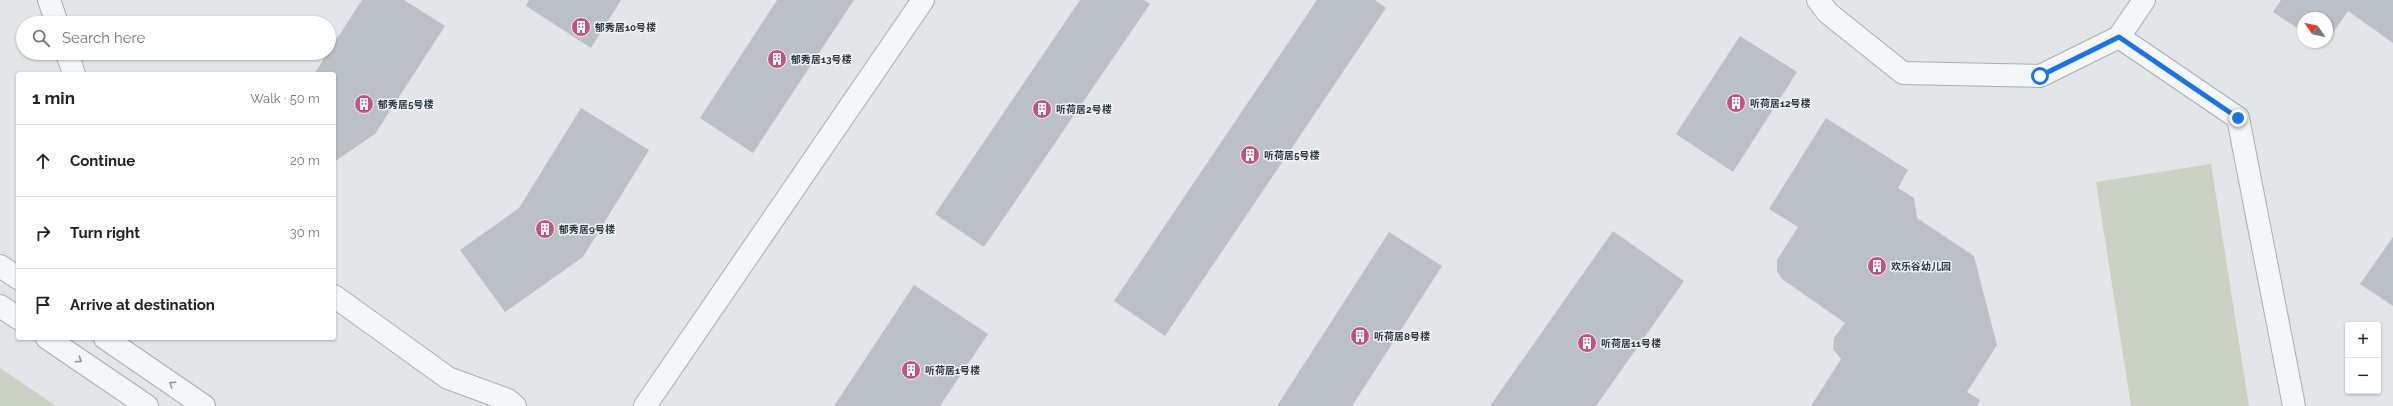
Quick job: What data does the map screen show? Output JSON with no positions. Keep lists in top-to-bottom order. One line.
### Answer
{"places":{"building":["郁秀居10号楼","郁秀居13号楼","听荷居12号楼","郁秀居5号楼","听荷居2号楼","听荷居5号楼","郁秀居9号楼","欢乐谷幼儿园","听荷居8号楼","听荷居11号楼","听荷居1号楼"]},"north":"top left","page":{"search":"Search here","heading":["1 min","Walk · 50 m"],"list":[["Continue","20 m"],["Turn right","30 m"],"Arrive at destination"],"map_buttons":["+","−"]}}
